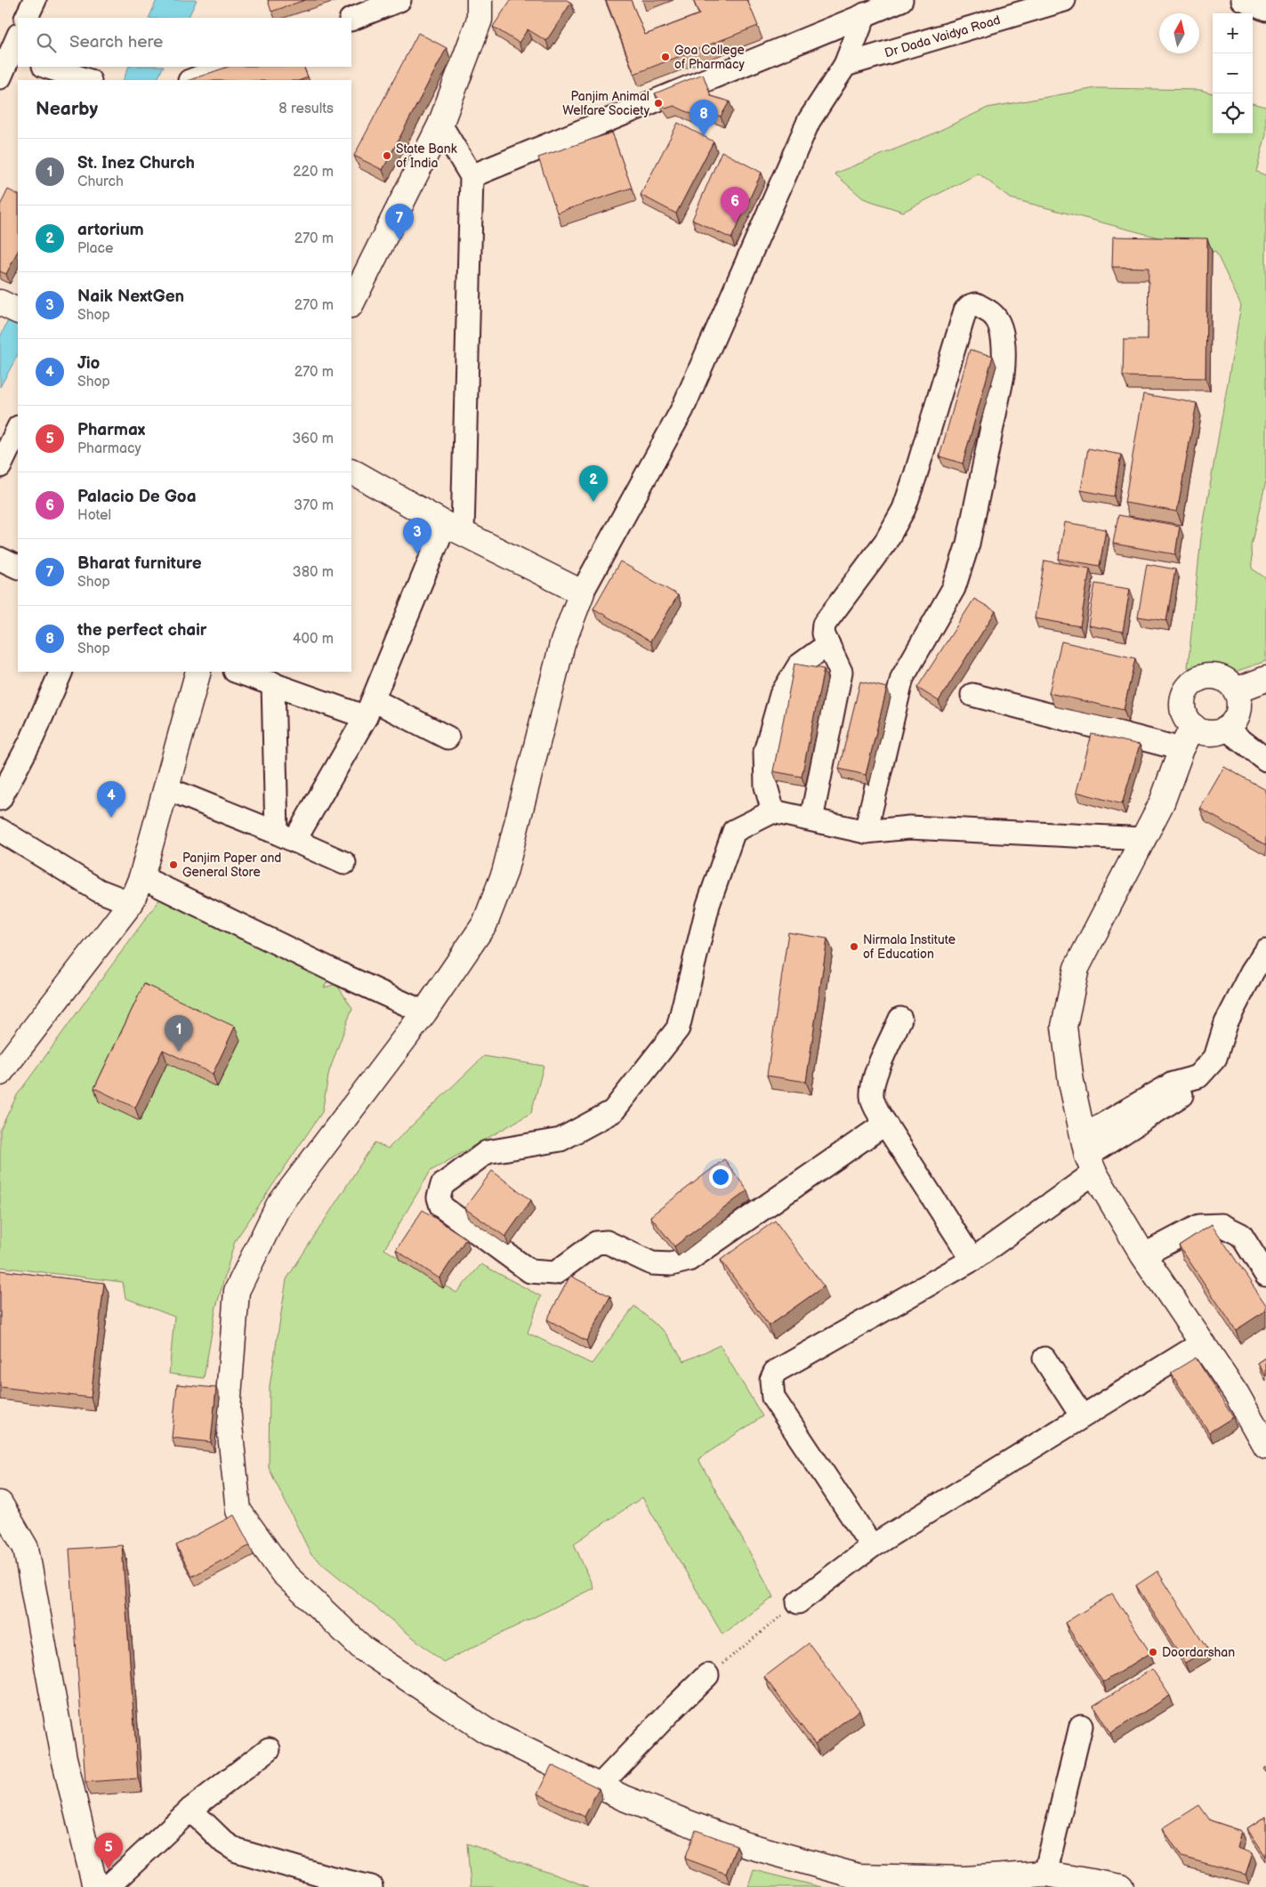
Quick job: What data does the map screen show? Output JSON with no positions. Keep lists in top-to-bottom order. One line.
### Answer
{"streets":{"street":["Dr Dada Vaidya Road"]},"places":["Goa College of Pharmacy","Panjim Animal Welfare Society","State Bank of India","Panjim Paper and General Store","Nirmala Institute of Education","Doordarshan"],"north":"top","page":{"map_buttons":["+","−"],"search":"Search here","heading":["Nearby","8 results"],"pins":["8","6","7","2","3","4","1","5"],"list":[{"mark":"1","name":"St. Inez Church","note":"Church","value":"220 m"},{"mark":"2","name":"artorium","note":"Place","value":"270 m"},{"mark":"3","name":"Naik NextGen","note":"Shop","value":"270 m"},{"mark":"4","name":"Jio","note":"Shop","value":"270 m"},{"mark":"5","name":"Pharmax","note":"Pharmacy","value":"360 m"},{"mark":"6","name":"Palacio De Goa","note":"Hotel","value":"370 m"},{"mark":"7","name":"Bharat furniture","note":"Shop","value":"380 m"},{"mark":"8","name":"the perfect chair","note":"Shop","value":"400 m"}]}}
